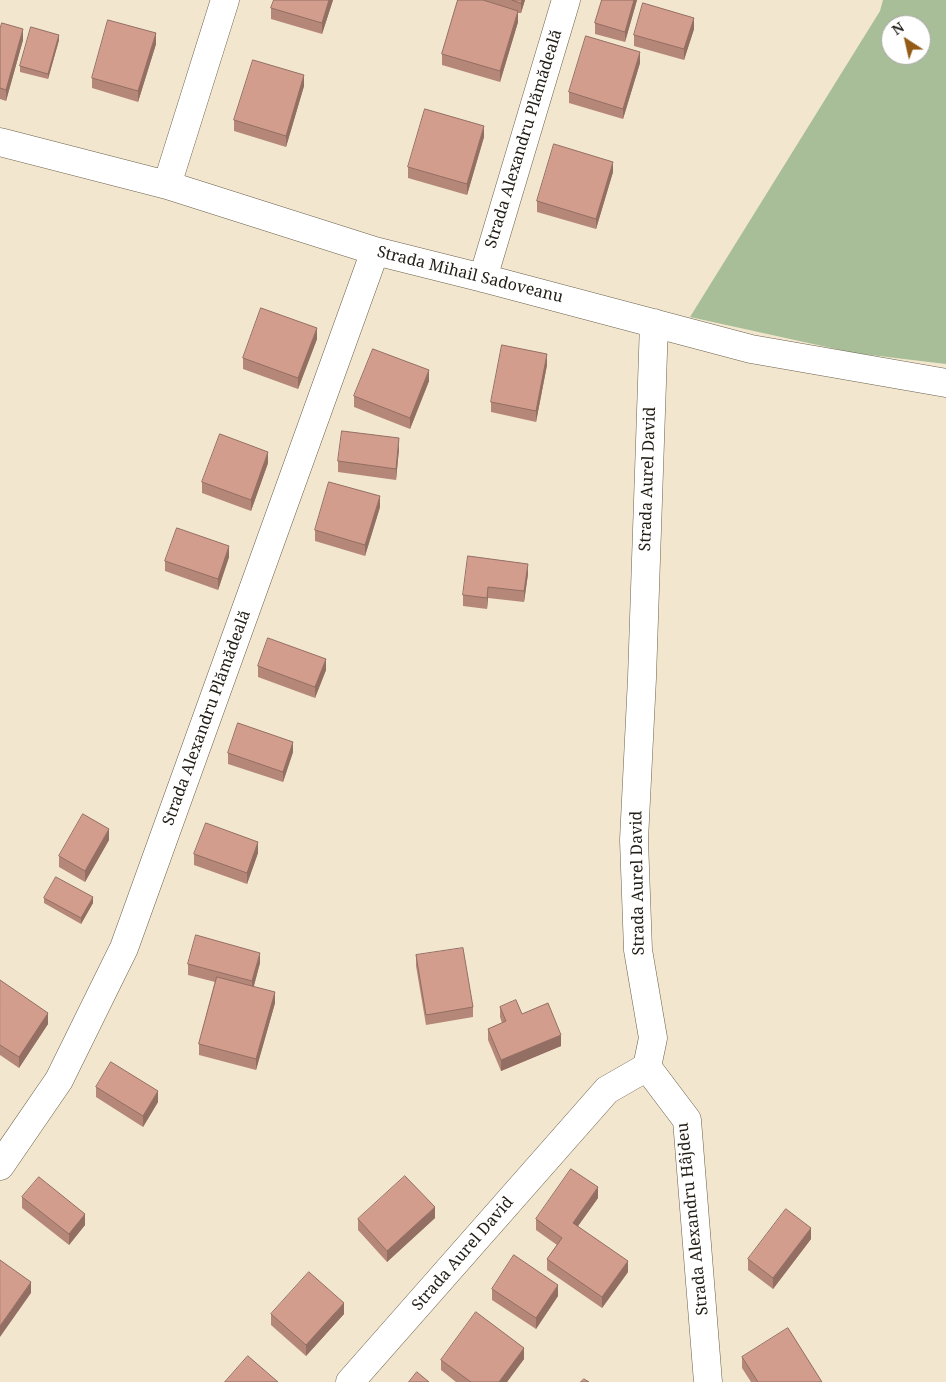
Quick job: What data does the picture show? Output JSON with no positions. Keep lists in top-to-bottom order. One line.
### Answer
{"streets":{"street":["Strada Alexandru Plămădeală","Strada Mihail Sadoveanu","Strada Aurel David","Strada Alexandru Hâjdeu"]},"crossings":[["Strada Alexandru Plămădeală","Strada Mihail Sadoveanu"],["Strada Mihail Sadoveanu","Strada Aurel David"],["Strada Aurel David","Strada Alexandru Hâjdeu"]],"north":"top left"}
